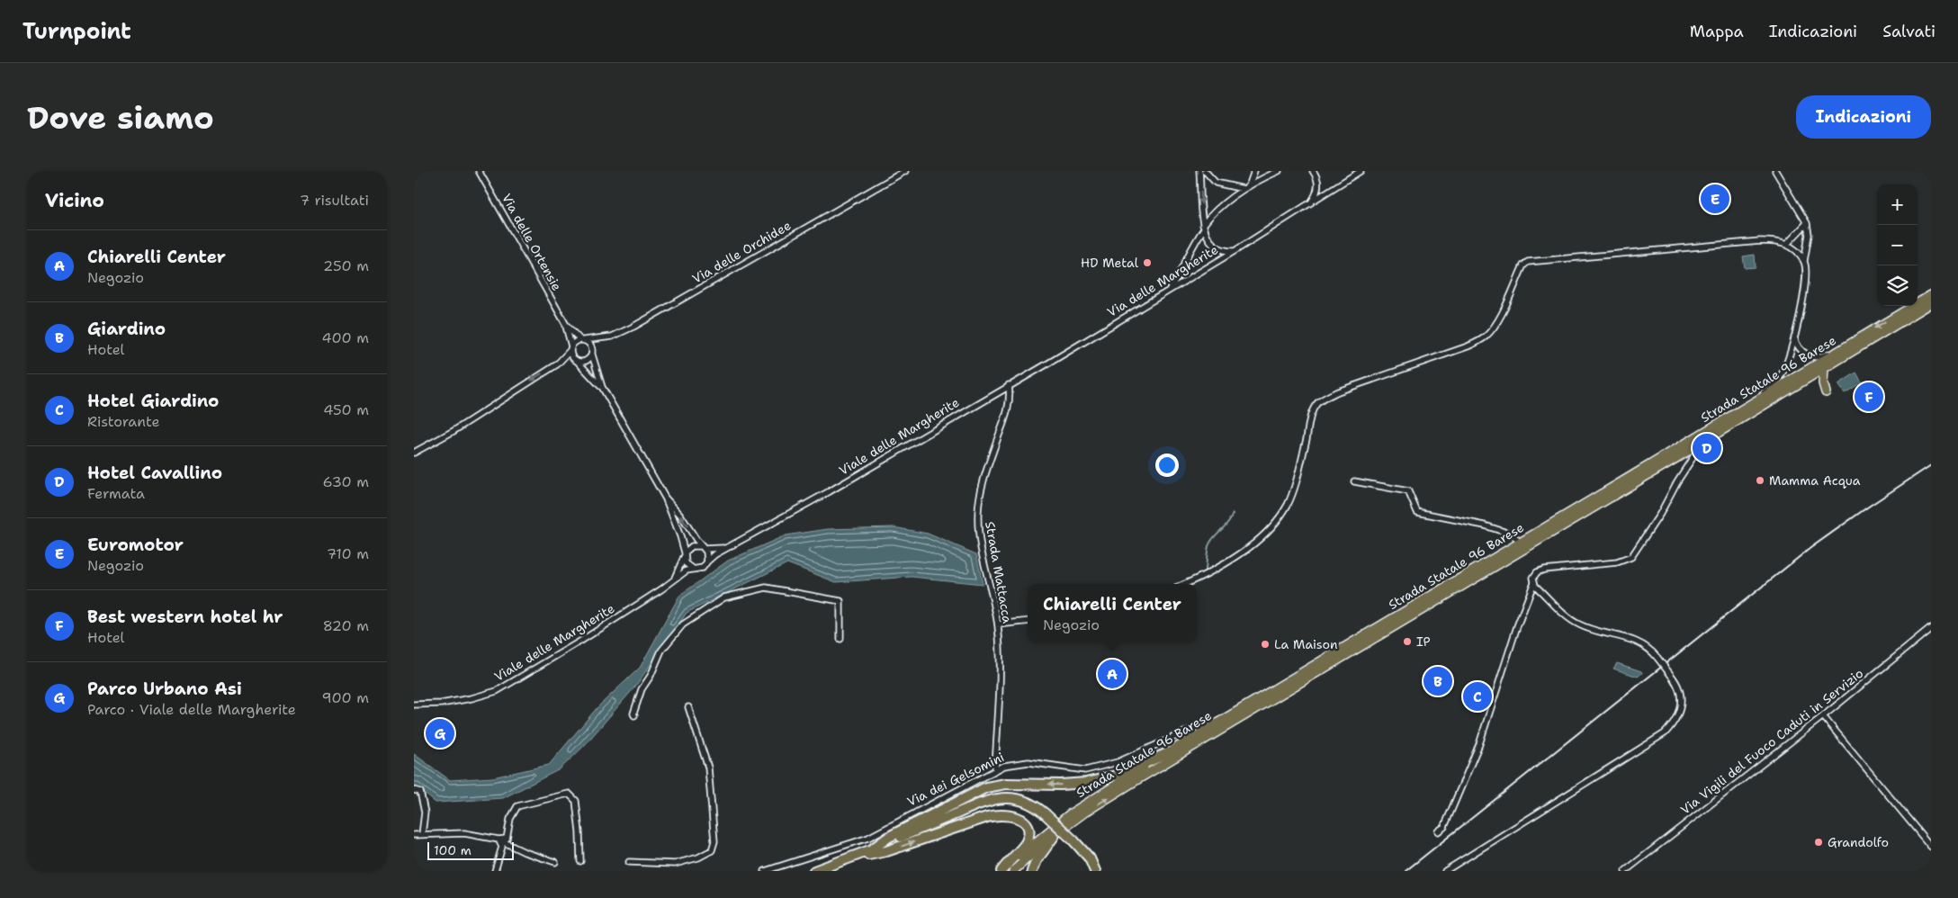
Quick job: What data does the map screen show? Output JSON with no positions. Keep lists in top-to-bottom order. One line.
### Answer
{"streets":{"main road":["Strada Statale 96 Barese"],"street":["Via delle Ortensie","Via delle Orchidee","Via delle Margherite","Viale delle Margherite","Strada Mattacca","Via Vigili del Fuoco Caduti in Servizio","Via dei Gelsomini"]},"crossings":[["Via delle Ortensie","Via delle Orchidee"],["Via delle Margherite","Viale delle Margherite"],["Strada Statale 96 Barese","Via dei Gelsomini"],["Viale delle Margherite","Strada Mattacca"],["Strada Mattacca","Via dei Gelsomini"]],"places":["HD Metal","Mamma Acqua","IP","La Maison","Grandolfo"],"scale_bar":"100 m","page":{"header":"Turnpoint","nav":["Mappa","Indicazioni","Salvati"],"buttons":"Indicazioni","title":"Dove siamo","heading":["Vicino","7 risultati"],"pins":["E","F","D","A","B","C","G"],"map_buttons":["+","−"],"list":[{"mark":"A","name":"Chiarelli Center","note":"Negozio","value":"250 m"},{"mark":"B","name":"Giardino","note":"Hotel","value":"400 m"},{"mark":"C","name":"Hotel Giardino","note":"Ristorante","value":"450 m"},{"mark":"D","name":"Hotel Cavallino","note":"Fermata","value":"630 m"},{"mark":"E","name":"Euromotor","note":"Negozio","value":"710 m"},{"mark":"F","name":"Best western hotel hr","note":"Hotel","value":"820 m"},{"mark":"G","name":"Parco Urbano Asi","note":"Parco · Viale delle Margherite","value":"900 m"}],"popup":["Chiarelli Center","Negozio"],"scale":"100 m"}}
